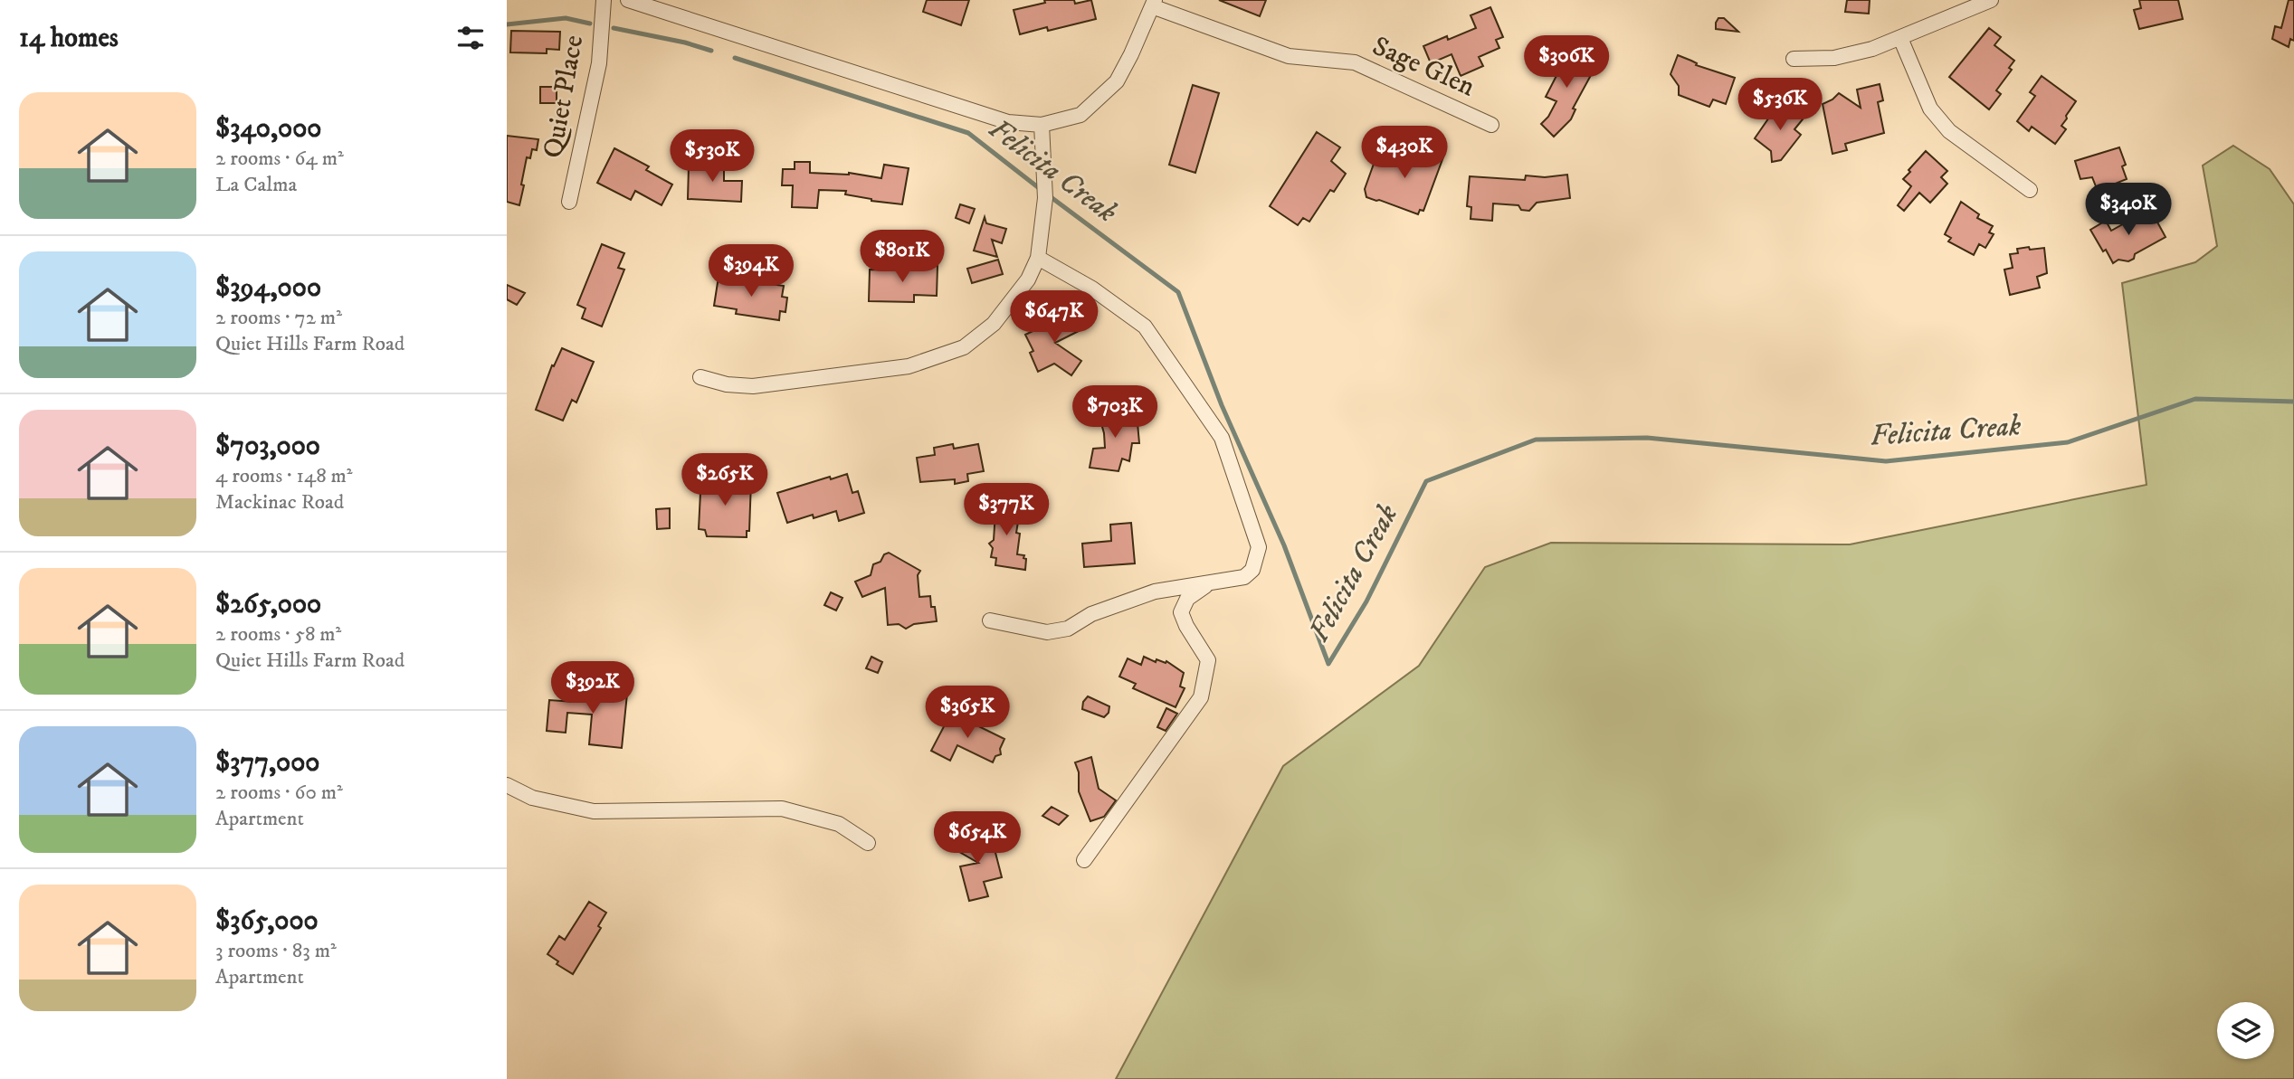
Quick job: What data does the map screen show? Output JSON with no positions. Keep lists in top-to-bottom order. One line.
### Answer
{"streets":{"street":["Sage Glen","Quiet Place"]},"water":["Felicita Creak"],"page":{"heading":"14 homes","price":["$306K","$536K","$430K","$530K","$340K","$801K","$394K","$647K","$703K","$265K","$377K","$392K","$365K","$654K"],"list":[{"name":"$340,000","note":"2 rooms · 64 m² · La Calma"},{"name":"$394,000","note":"2 rooms · 72 m² · Quiet Hills Farm Road"},{"name":"$703,000","note":"4 rooms · 148 m² · Mackinac Road"},{"name":"$265,000","note":"2 rooms · 58 m² · Quiet Hills Farm Road"},{"name":"$377,000","note":"2 rooms · 60 m² · Apartment"},{"name":"$365,000","note":"3 rooms · 83 m² · Apartment"}]}}
